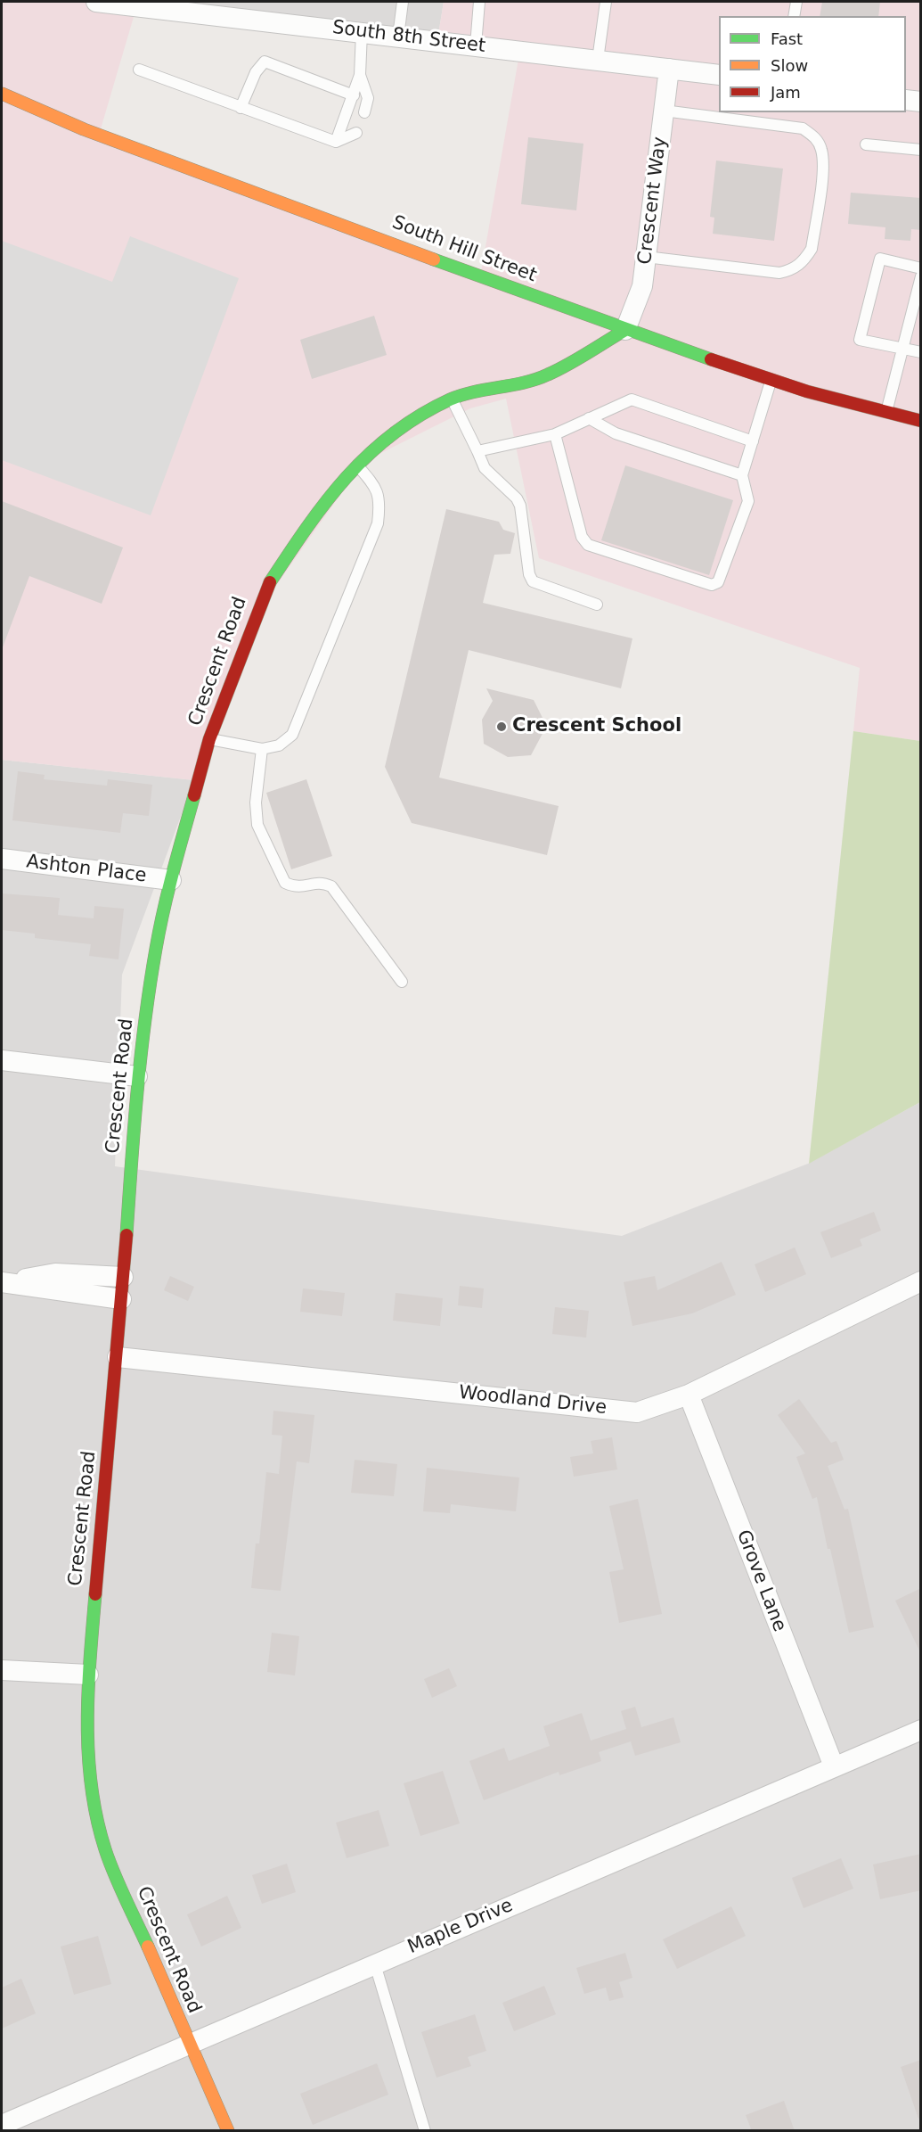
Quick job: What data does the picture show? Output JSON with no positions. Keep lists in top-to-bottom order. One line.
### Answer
{"streets":{"street":["South 8th Street","Crescent Way","South Hill Street","Crescent Road","Ashton Place","Woodland Drive","Grove Lane","Maple Drive"]},"crossings":[["South 8th Street","Crescent Way"],["Crescent Way","South Hill Street"],["Crescent Way","Crescent Road"],["South Hill Street","Crescent Road"],["Crescent Road","Ashton Place"],["Crescent Road","Woodland Drive"],["Crescent Road","Maple Drive"],["Woodland Drive","Grove Lane"],["Grove Lane","Maple Drive"]],"places":["Crescent School"],"legend":["Fast","Slow","Jam"]}
